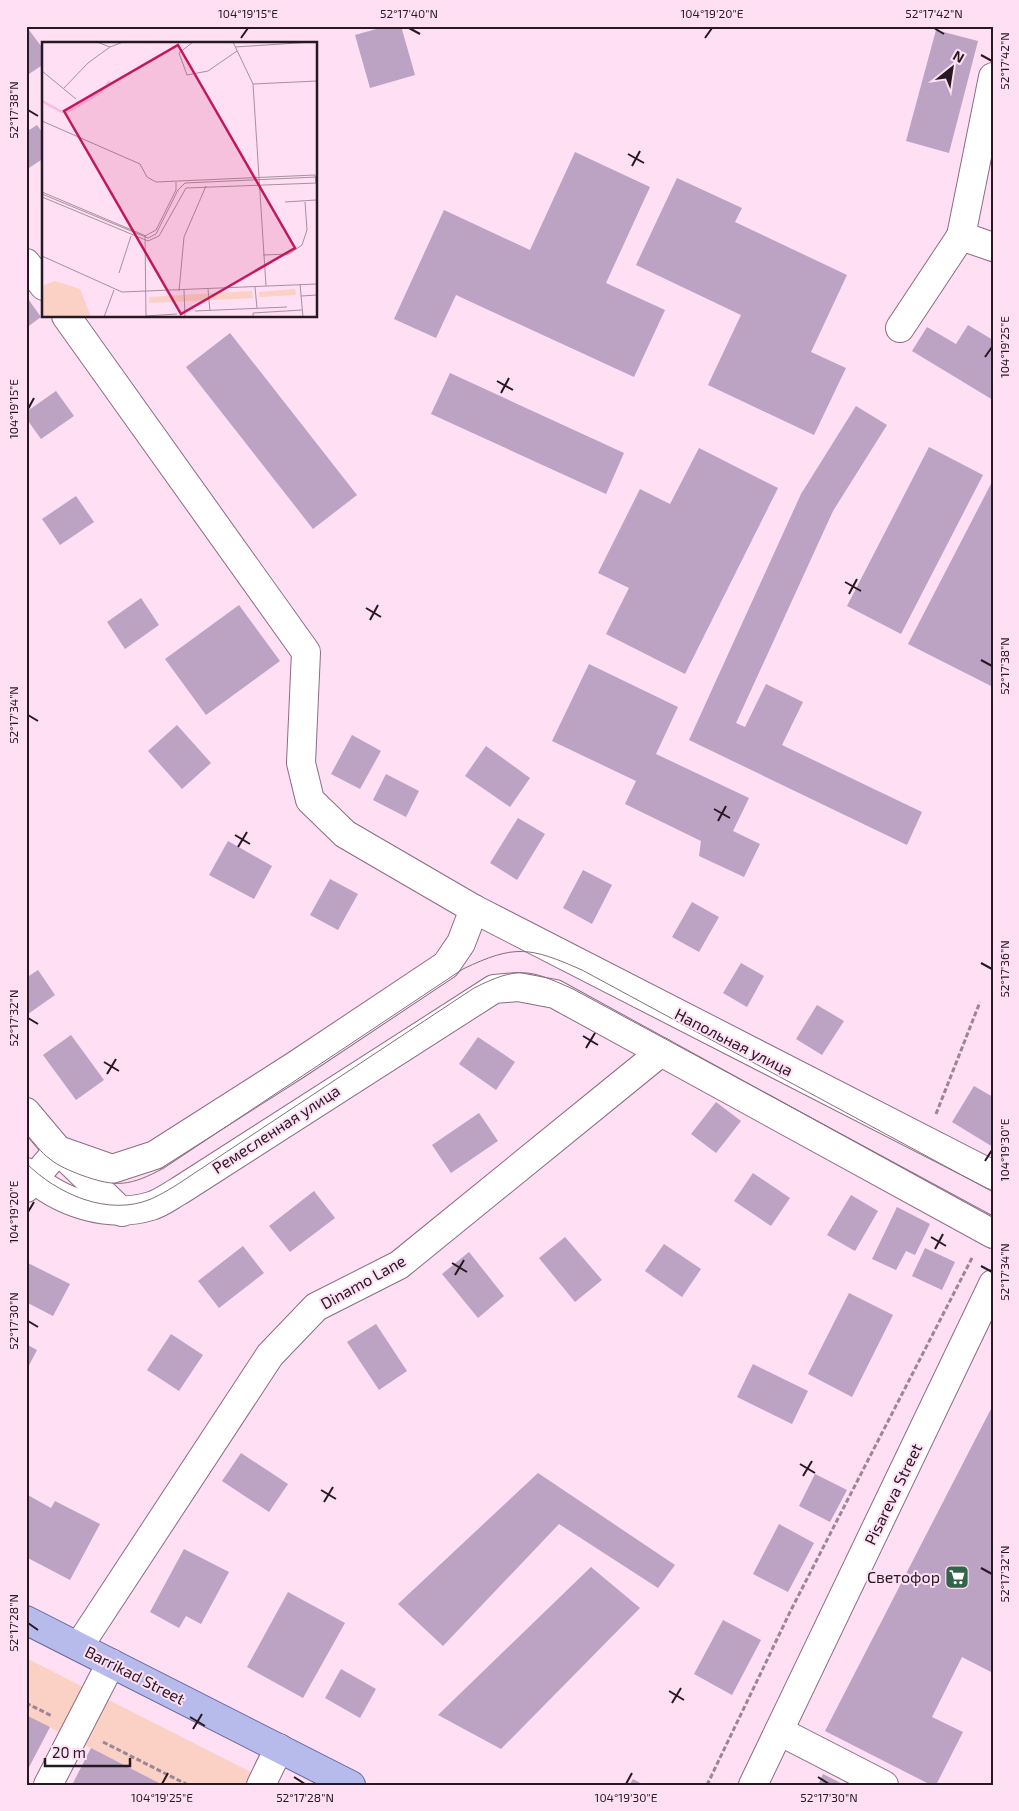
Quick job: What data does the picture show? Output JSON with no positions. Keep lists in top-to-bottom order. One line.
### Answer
{"streets":{"main road":["Barrikad Street"],"street":["Напольная улица","Ремесленная улица","Dinamo Lane","Pisareva Street"]},"crossings":[["Ремесленная улица","Dinamo Lane"],["Dinamo Lane","Barrikad Street"]],"places":{"supermarket":["Светофор"]},"scale_bar":"20 m","north":"top right","coordinates":["104°19'15\"E","52°17'40\"N","104°19'20\"E","52°17'42\"N","52°17'38\"N","104°19'25\"E","52°17'34\"N","52°17'36\"N","52°17'32\"N","104°19'30\"E","52°17'30\"N","52°17'28\"N"]}
